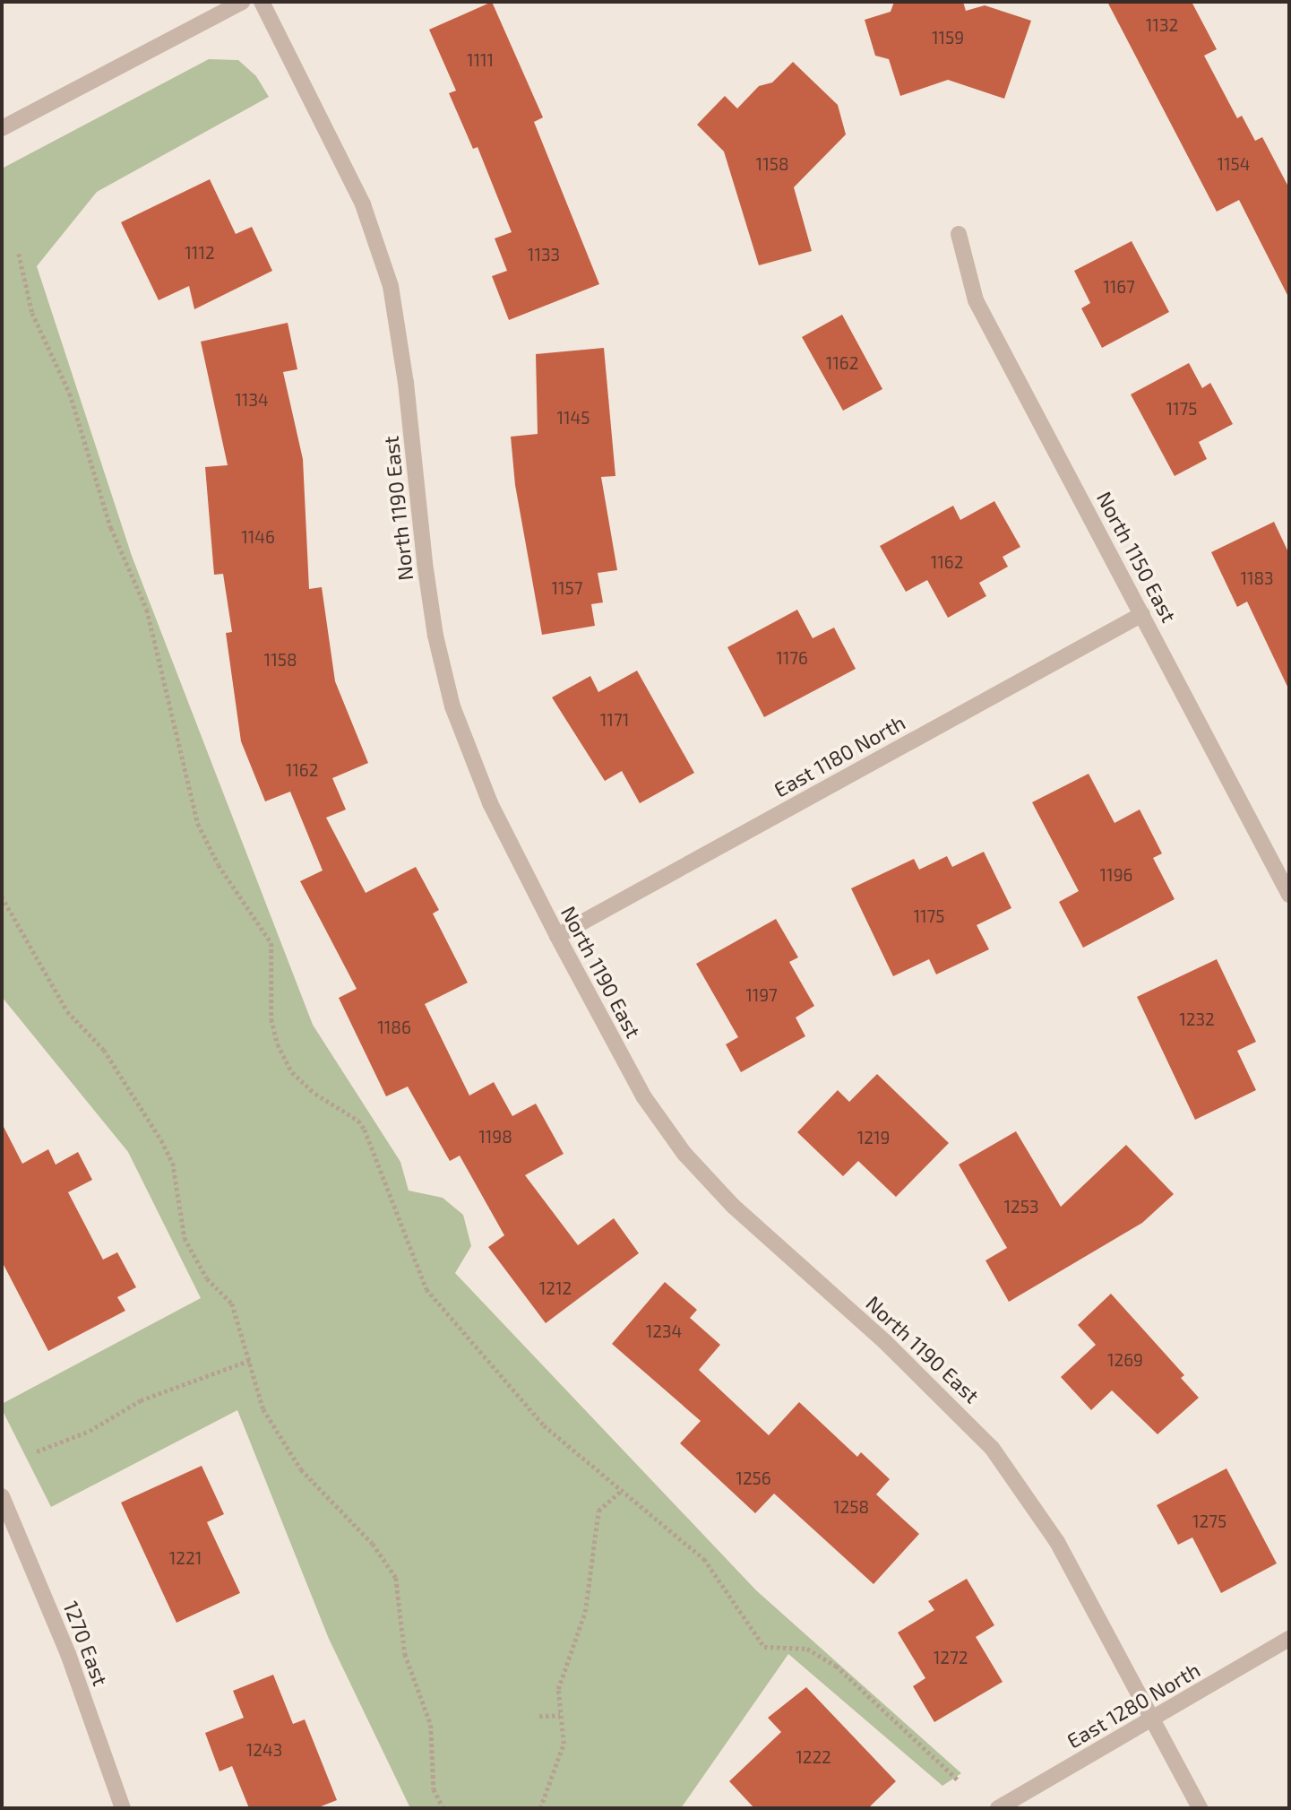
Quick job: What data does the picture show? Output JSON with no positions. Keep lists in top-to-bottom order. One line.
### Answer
{"streets":{"street":["North 1190 East","North 1150 East","East 1180 North","1270 East","East 1280 North"]},"crossings":[["North 1190 East","East 1180 North"],["North 1190 East","East 1280 North"],["North 1150 East","East 1180 North"]],"house_numbers":["1132","1159","1111","1158","1154","1112","1133","1167","1162","1134","1175","1145","1146","1162","1183","1157","1176","1158","1171","1162","1196","1175","1197","1232","1186","1198","1219","1253","1212","1234","1269","1256","1258","1275","1221","1272","1243","1222"]}
